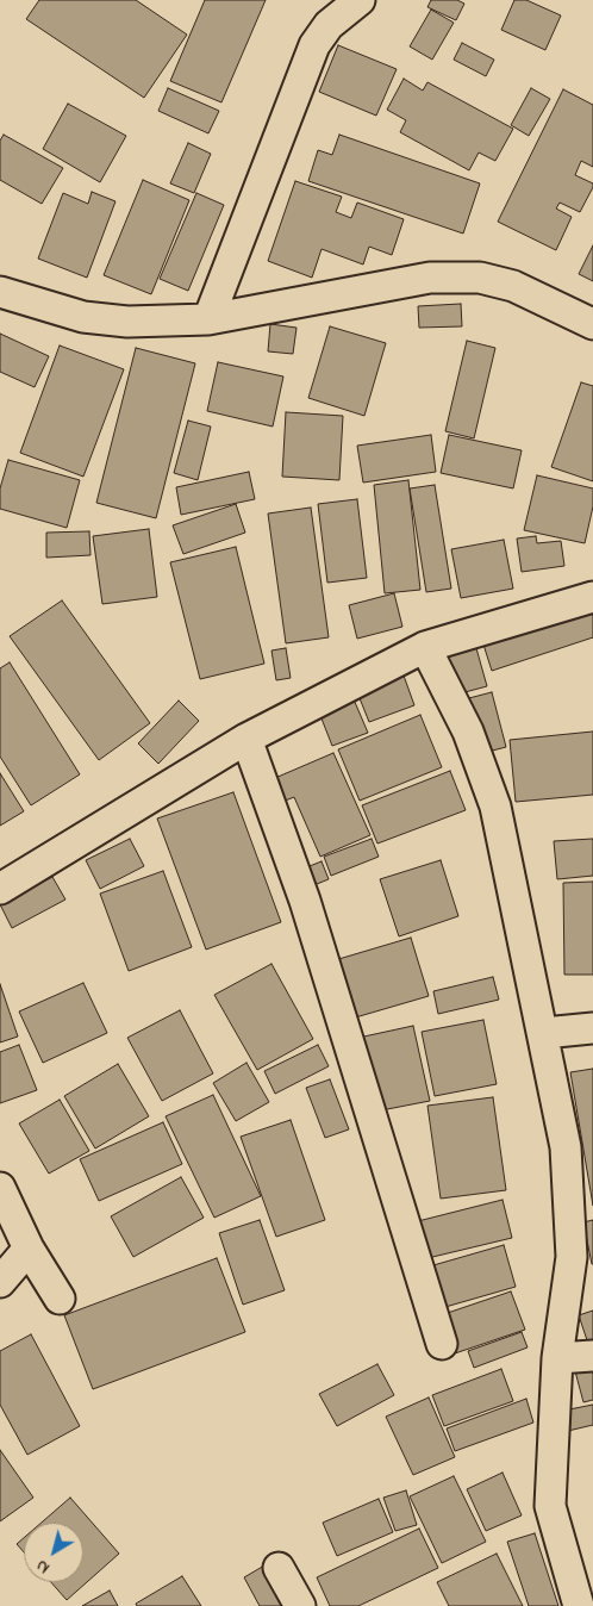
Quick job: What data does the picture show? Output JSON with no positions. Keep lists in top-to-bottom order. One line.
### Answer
{"north":"bottom left"}
